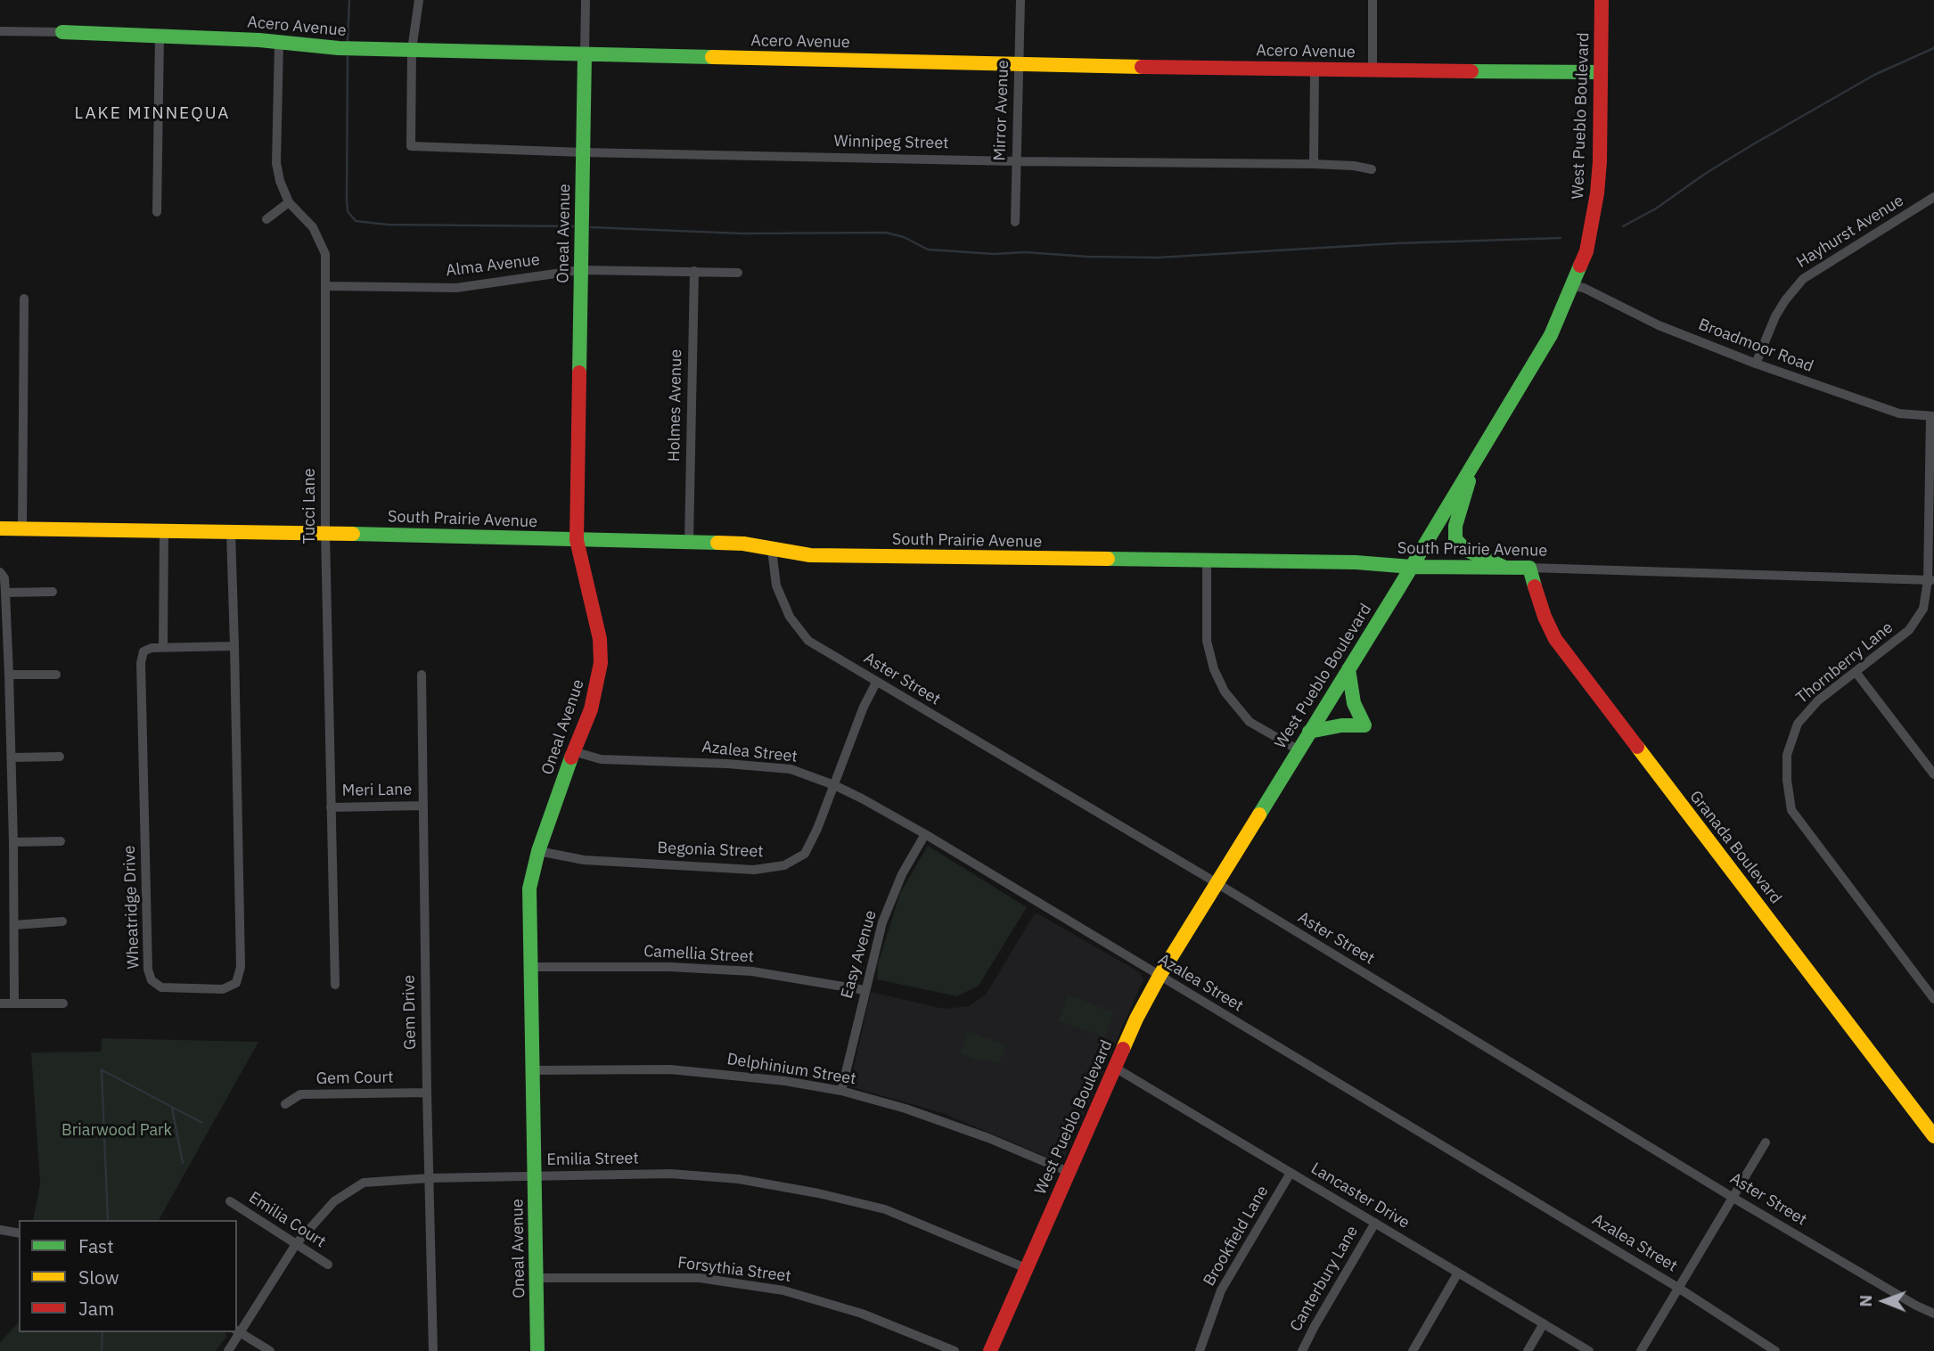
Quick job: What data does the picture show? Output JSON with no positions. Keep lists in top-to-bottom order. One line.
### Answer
{"streets":{"street":["Acero Avenue","Mirror Avenue","West Pueblo Boulevard","Winnipeg Street","Hayhurst Avenue","Oneal Avenue","Alma Avenue","Broadmoor Road","Holmes Avenue","Tucci Lane","South Prairie Avenue","Thornberry Lane","Aster Street","Azalea Street","Meri Lane","Granada Boulevard","Begonia Street","Wheatridge Drive","Camellia Street","Easy Avenue","Gem Drive","Delphinium Street","Gem Court","Emilia Street","Lancaster Drive","Emilia Court","Brookfield Lane","Forsythia Street","Canterbury Lane"]},"crossings":[["Acero Avenue","Mirror Avenue"],["Acero Avenue","West Pueblo Boulevard"],["Acero Avenue","Winnipeg Street"],["Acero Avenue","Oneal Avenue"],["Acero Avenue","Tucci Lane"],["Mirror Avenue","Winnipeg Street"],["West Pueblo Boulevard","Broadmoor Road"],["West Pueblo Boulevard","South Prairie Avenue"],["West Pueblo Boulevard","Aster Street"],["West Pueblo Boulevard","Azalea Street"],["West Pueblo Boulevard","Delphinium Street"],["West Pueblo Boulevard","Emilia Street"],["West Pueblo Boulevard","Lancaster Drive"],["Winnipeg Street","Oneal Avenue"],["Hayhurst Avenue","Broadmoor Road"],["Oneal Avenue","Alma Avenue"],["Oneal Avenue","South Prairie Avenue"],["Oneal Avenue","Azalea Street"],["Oneal Avenue","Begonia Street"],["Oneal Avenue","Camellia Street"],["Oneal Avenue","Delphinium Street"],["Oneal Avenue","Emilia Street"],["Oneal Avenue","Forsythia Street"],["Alma Avenue","Holmes Avenue"],["Alma Avenue","Tucci Lane"],["Broadmoor Road","Thornberry Lane"],["Holmes Avenue","South Prairie Avenue"],["Tucci Lane","South Prairie Avenue"],["Tucci Lane","Meri Lane"],["South Prairie Avenue","Thornberry Lane"],["South Prairie Avenue","Aster Street"],["South Prairie Avenue","Granada Boulevard"],["South Prairie Avenue","Wheatridge Drive"],["Aster Street","Begonia Street"],["Azalea Street","Begonia Street"],["Azalea Street","Easy Avenue"],["Meri Lane","Gem Drive"],["Camellia Street","Easy Avenue"],["Easy Avenue","Delphinium Street"],["Gem Drive","Gem Court"],["Gem Drive","Emilia Street"],["Emilia Street","Emilia Court"],["Lancaster Drive","Brookfield Lane"],["Lancaster Drive","Canterbury Lane"]],"districts":["LAKE MINNEQUA"],"parks":["Briarwood Park"],"legend":["Fast","Slow","Jam"],"north":"left"}
